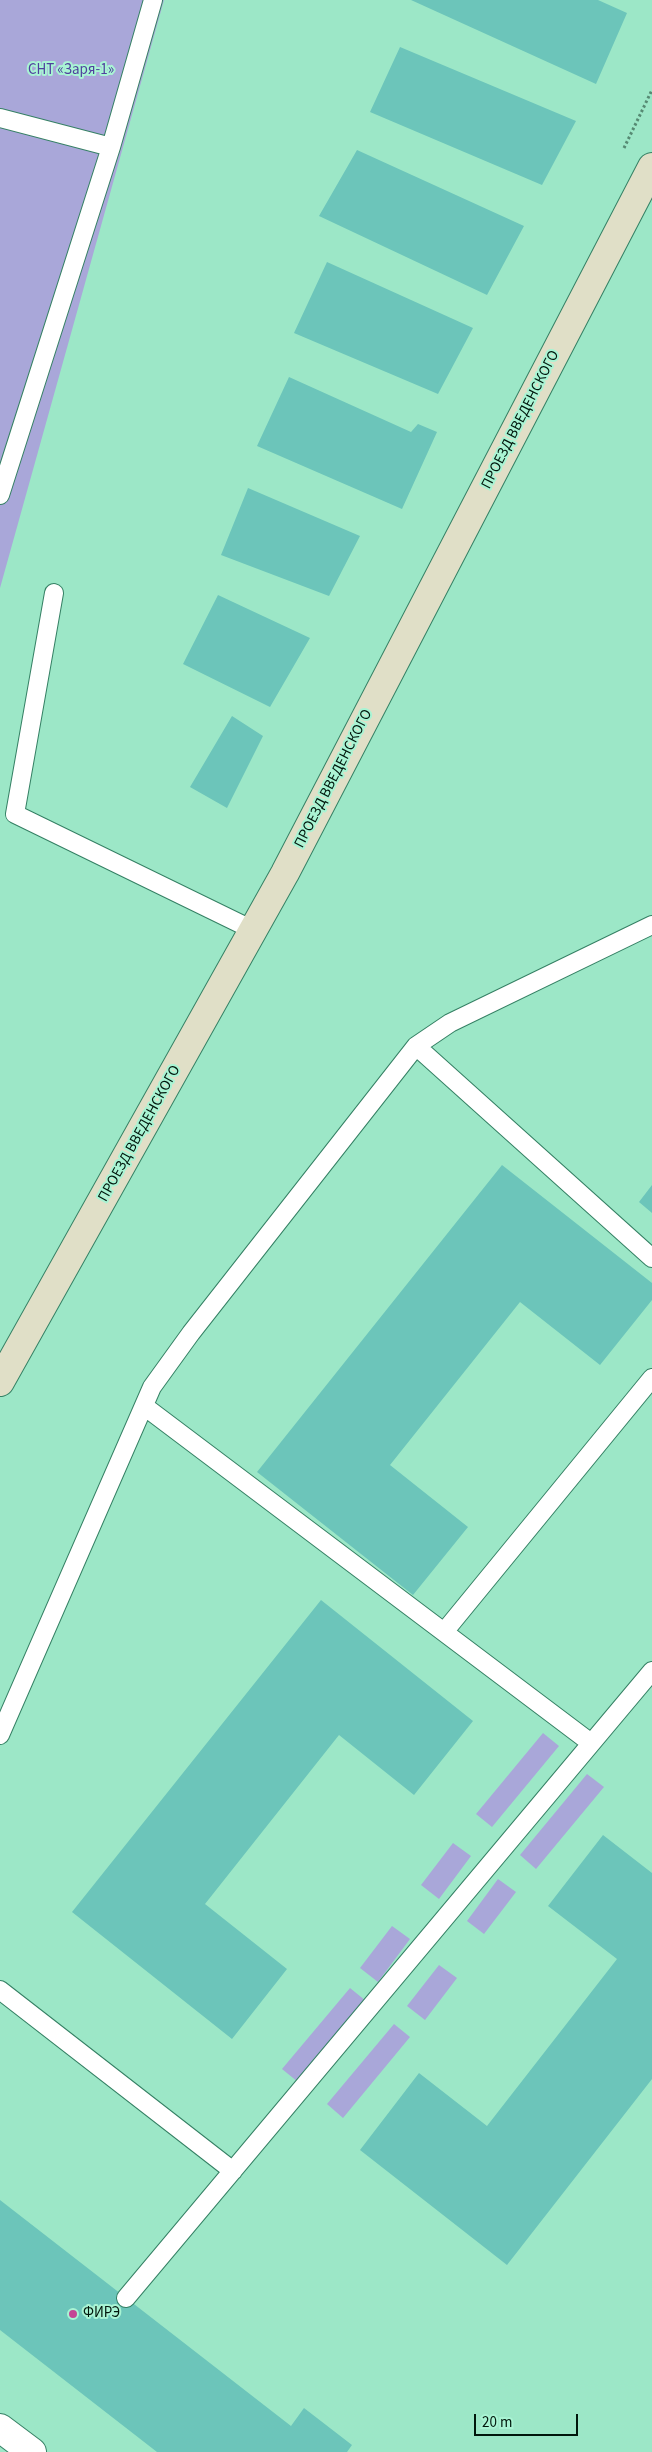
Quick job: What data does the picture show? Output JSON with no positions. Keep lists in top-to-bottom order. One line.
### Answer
{"streets":{"street":["ПРОЕЗД ВВЕДЕНСКОГО"]},"parks":["СНТ «Заря-1»"],"places":["ФИРЭ"],"scale_bar":"20 m"}
